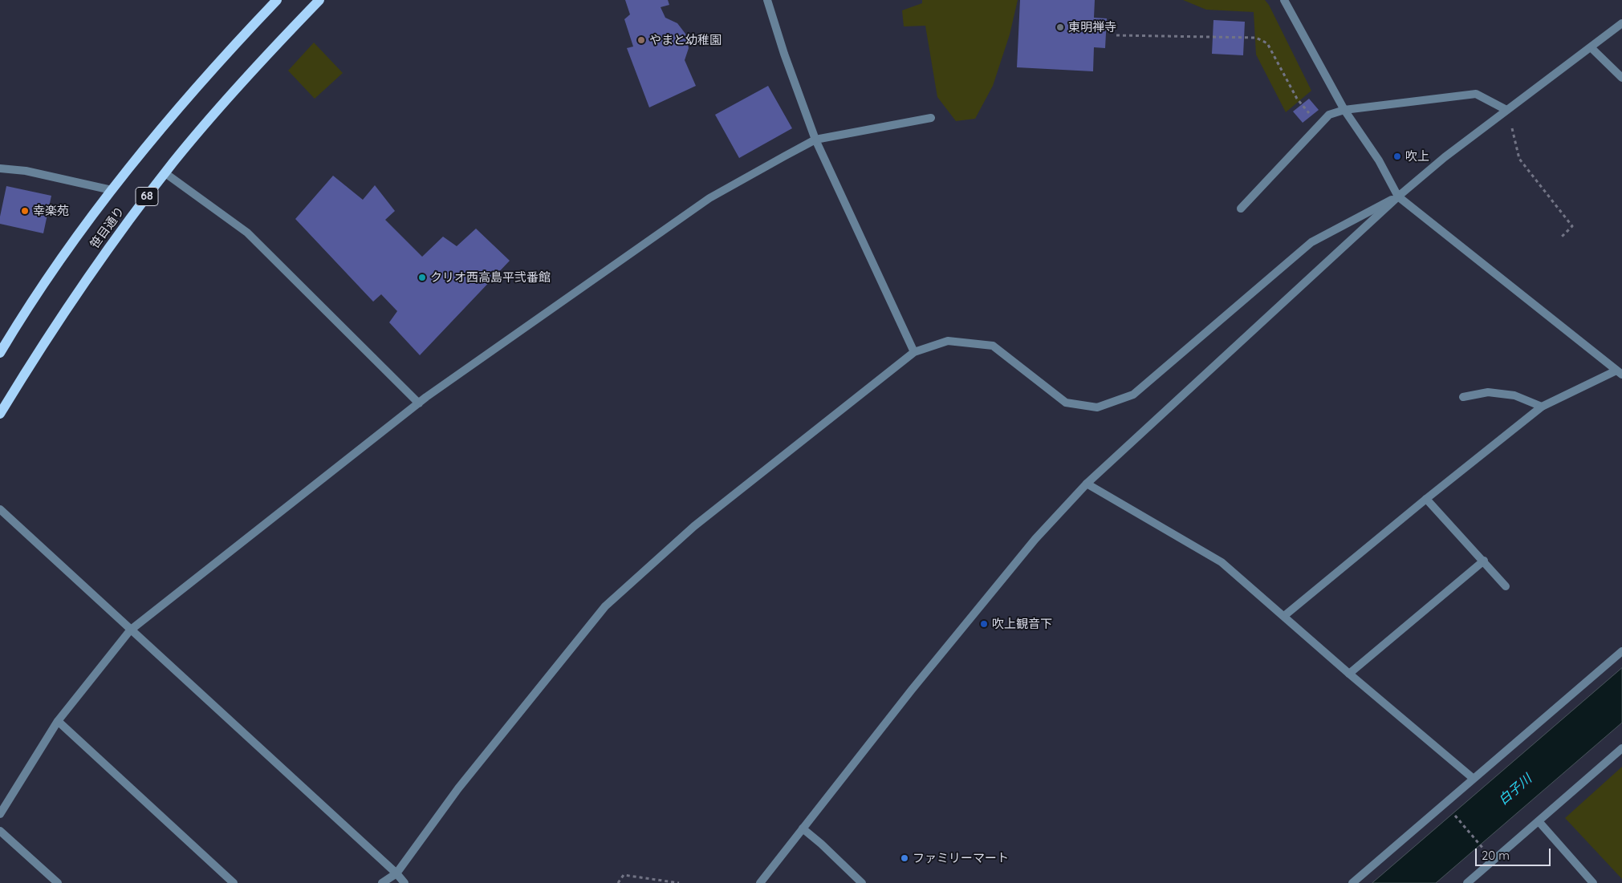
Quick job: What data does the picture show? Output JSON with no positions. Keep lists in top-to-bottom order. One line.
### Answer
{"streets":{"main road":["68","笹目通り"]},"water":["白子川"],"places":["東明禅寺","やまと幼稚園","吹上","幸楽苑","クリオ西高島平弐番館","吹上観音下","ファミリーマート"],"scale_bar":"20 m"}
